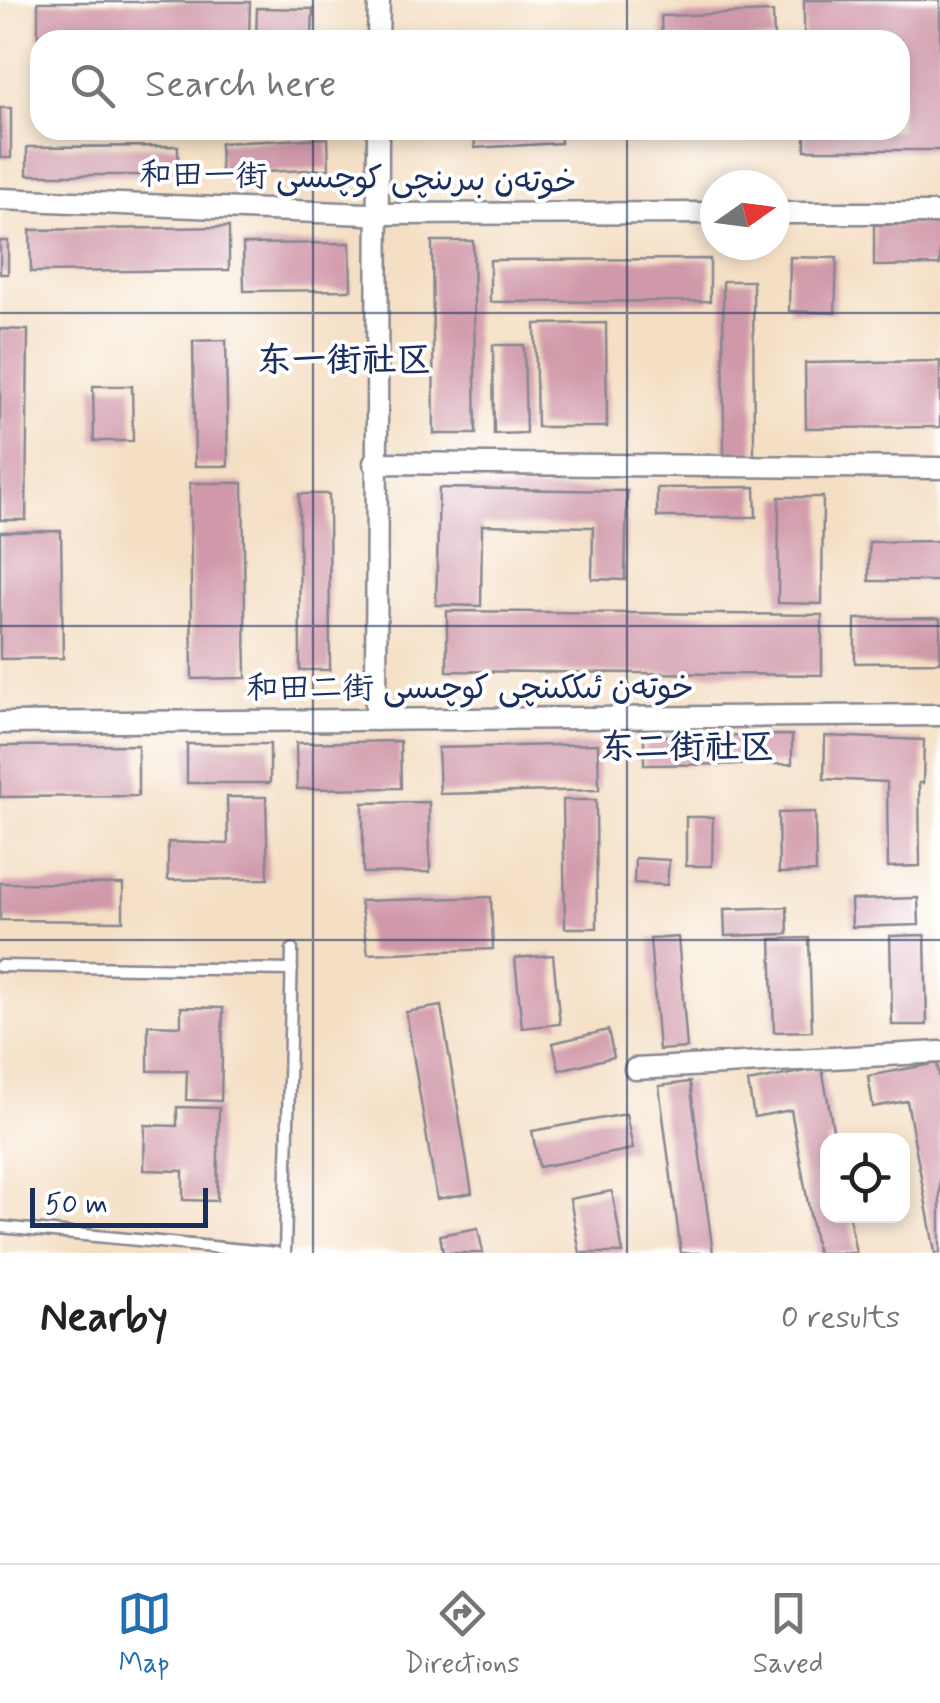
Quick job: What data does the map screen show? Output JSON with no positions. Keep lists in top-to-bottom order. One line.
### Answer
{"streets":{"street":["和田一街 خوتەن بىرىنچى كوچىسى","和田二街 خوتەن ئىككىنچى كوچىسى"]},"districts":["东一街社区","东二街社区"],"scale_bar":"50 m","north":"right","page":{"search":"Search here","scale":"50 m","heading":["Nearby","0 results"],"nav":["Map","Directions","Saved"]}}
